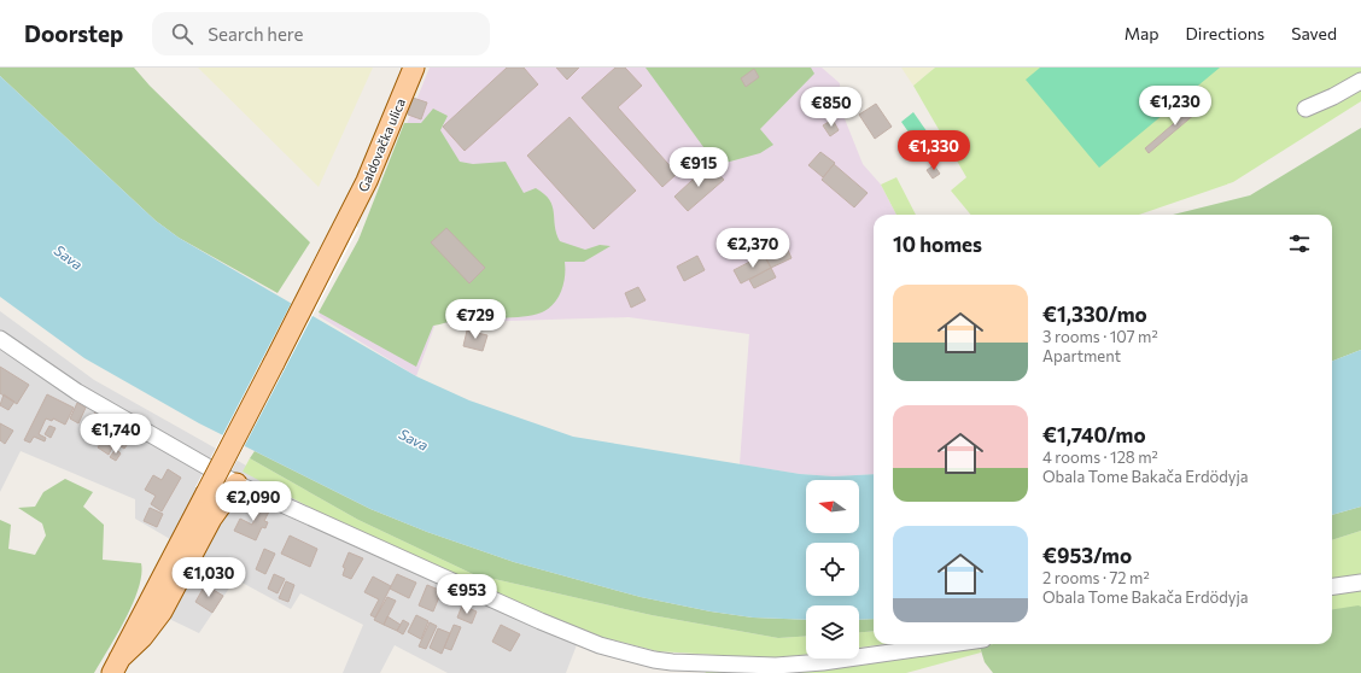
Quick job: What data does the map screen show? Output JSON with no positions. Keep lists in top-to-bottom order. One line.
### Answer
{"streets":{"main road":["Galdovačka ulica"]},"water":["Sava"],"north":"left","page":{"header":"Doorstep","search":"Search here","nav":["Map","Directions","Saved"],"price":["€1,230","€850","€1,330","€915","€2,370","€729","€1,740","€2,090","€1,030","€953"],"heading":"10 homes","list":[{"name":"€1,330/mo","note":"3 rooms · 107 m² · Apartment"},{"name":"€1,740/mo","note":"4 rooms · 128 m² · Obala Tome Bakača Erdödyja"},{"name":"€953/mo","note":"2 rooms · 72 m² · Obala Tome Bakača Erdödyja"}]}}
